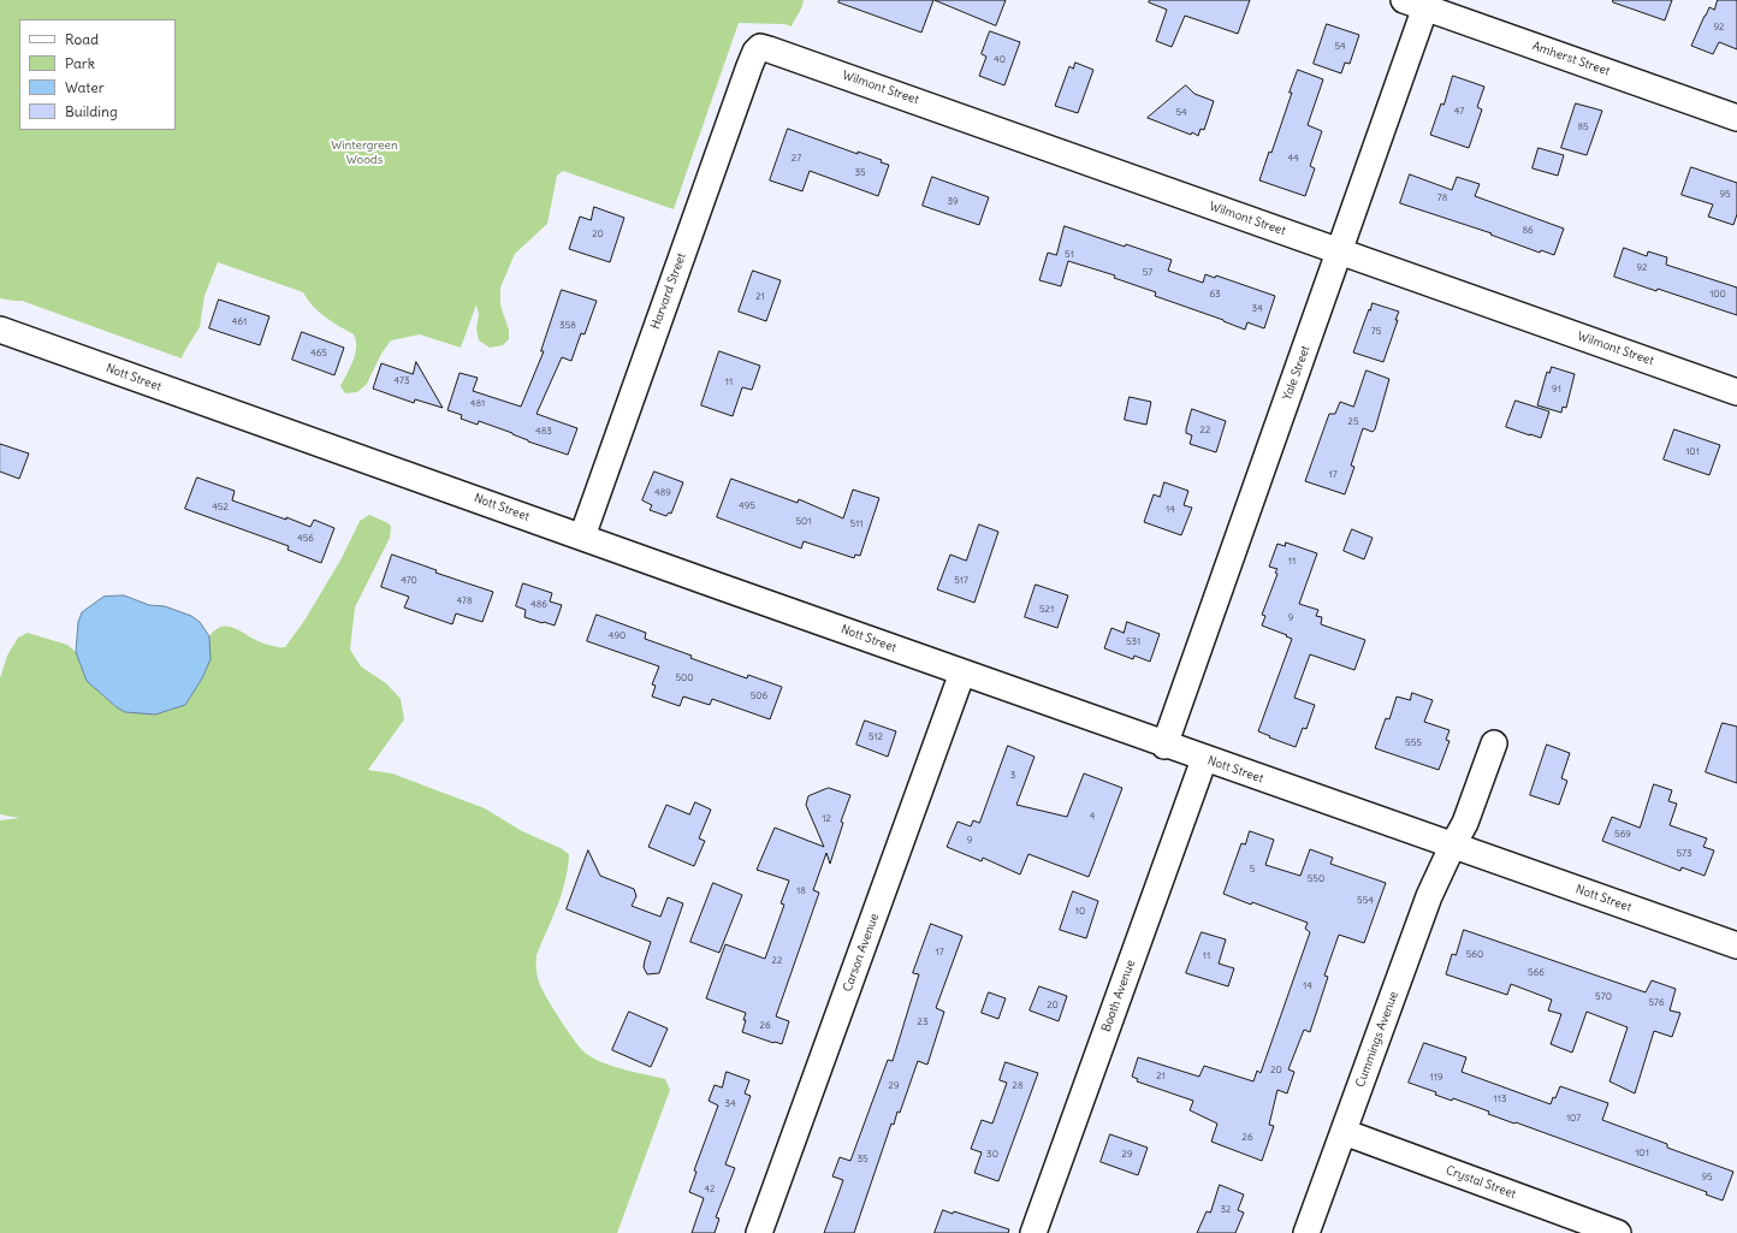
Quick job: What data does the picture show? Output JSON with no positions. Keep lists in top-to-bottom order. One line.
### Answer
{"streets":{"street":["Amherst Street","Wilmont Street","Harvard Street","Yale Street","Nott Street","Carson Avenue","Booth Avenue","Cummings Avenue","Crystal Street"]},"crossings":[["Amherst Street","Yale Street"],["Wilmont Street","Harvard Street"],["Wilmont Street","Yale Street"],["Harvard Street","Nott Street"],["Yale Street","Nott Street"],["Nott Street","Carson Avenue"],["Nott Street","Booth Avenue"],["Nott Street","Cummings Avenue"],["Cummings Avenue","Crystal Street"]],"parks":["Wintergreen Woods"],"house_numbers":["92","54","40","47","54","85","27","44","35","95","78","39","86","20","51","92","57","63","100","21","34","461","358","75","465","473","11","91","481","25","22","483","101","17","489","495","452","14","501","511","456","11","470","517","478","486","521","9","490","531","500","506","512","555","3","4","12","569","9","573","5","550","18","554","10","17","560","11","22","566","14","570","576","20","23","26","20","21","119","29","28","113","34","107","26","101","30","29","35","95","42","32"],"legend":["Road","Park","Water","Building"]}
